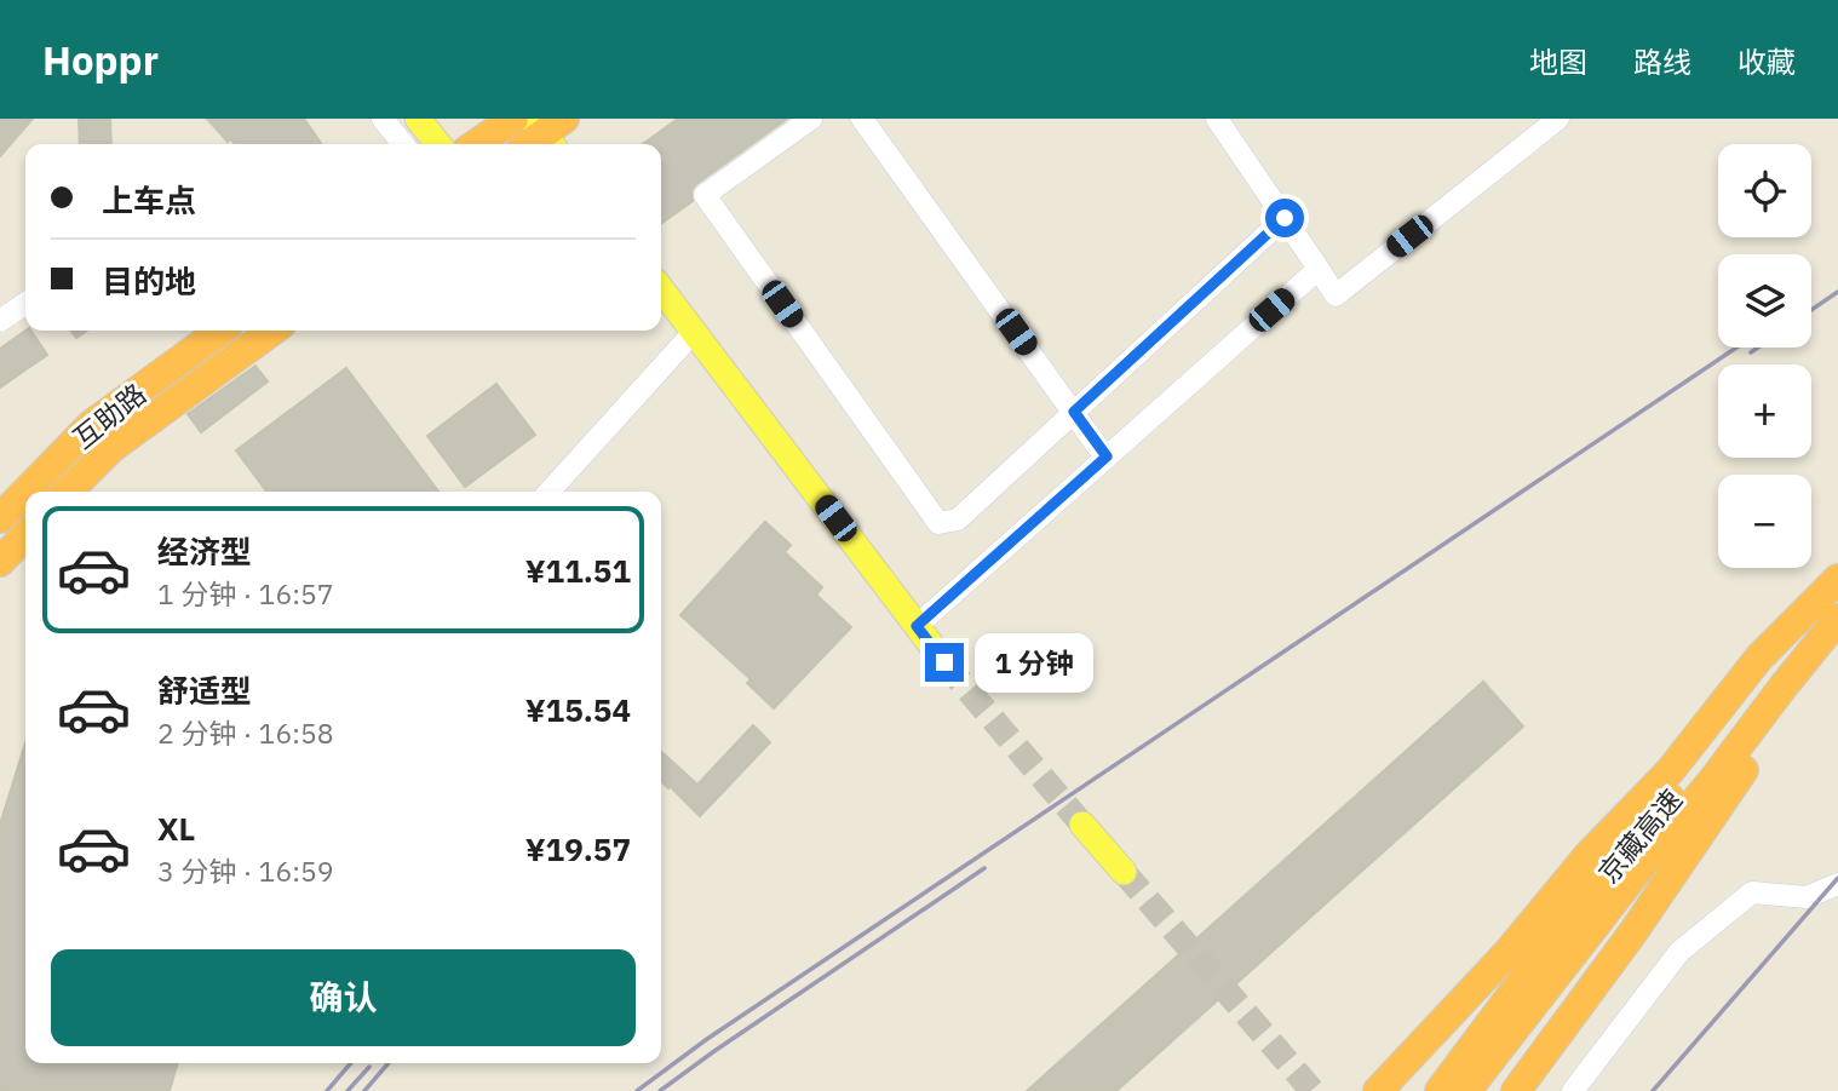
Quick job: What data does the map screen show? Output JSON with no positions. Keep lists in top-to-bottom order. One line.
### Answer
{"streets":{"highway":["互助路","京藏高速"]},"page":{"header":"Hoppr","nav":["地图","路线","收藏"],"map_buttons":["+","−"],"banner":["上车点","目的地"],"list":[{"name":"经济型","note":"1 分钟 · 16:57","value":"¥11.51"},{"name":"舒适型","note":"2 分钟 · 16:58","value":"¥15.54"},{"name":"XL","note":"3 分钟 · 16:59","value":"¥19.57"}],"bubble":"1 分钟","buttons":"确认"}}
